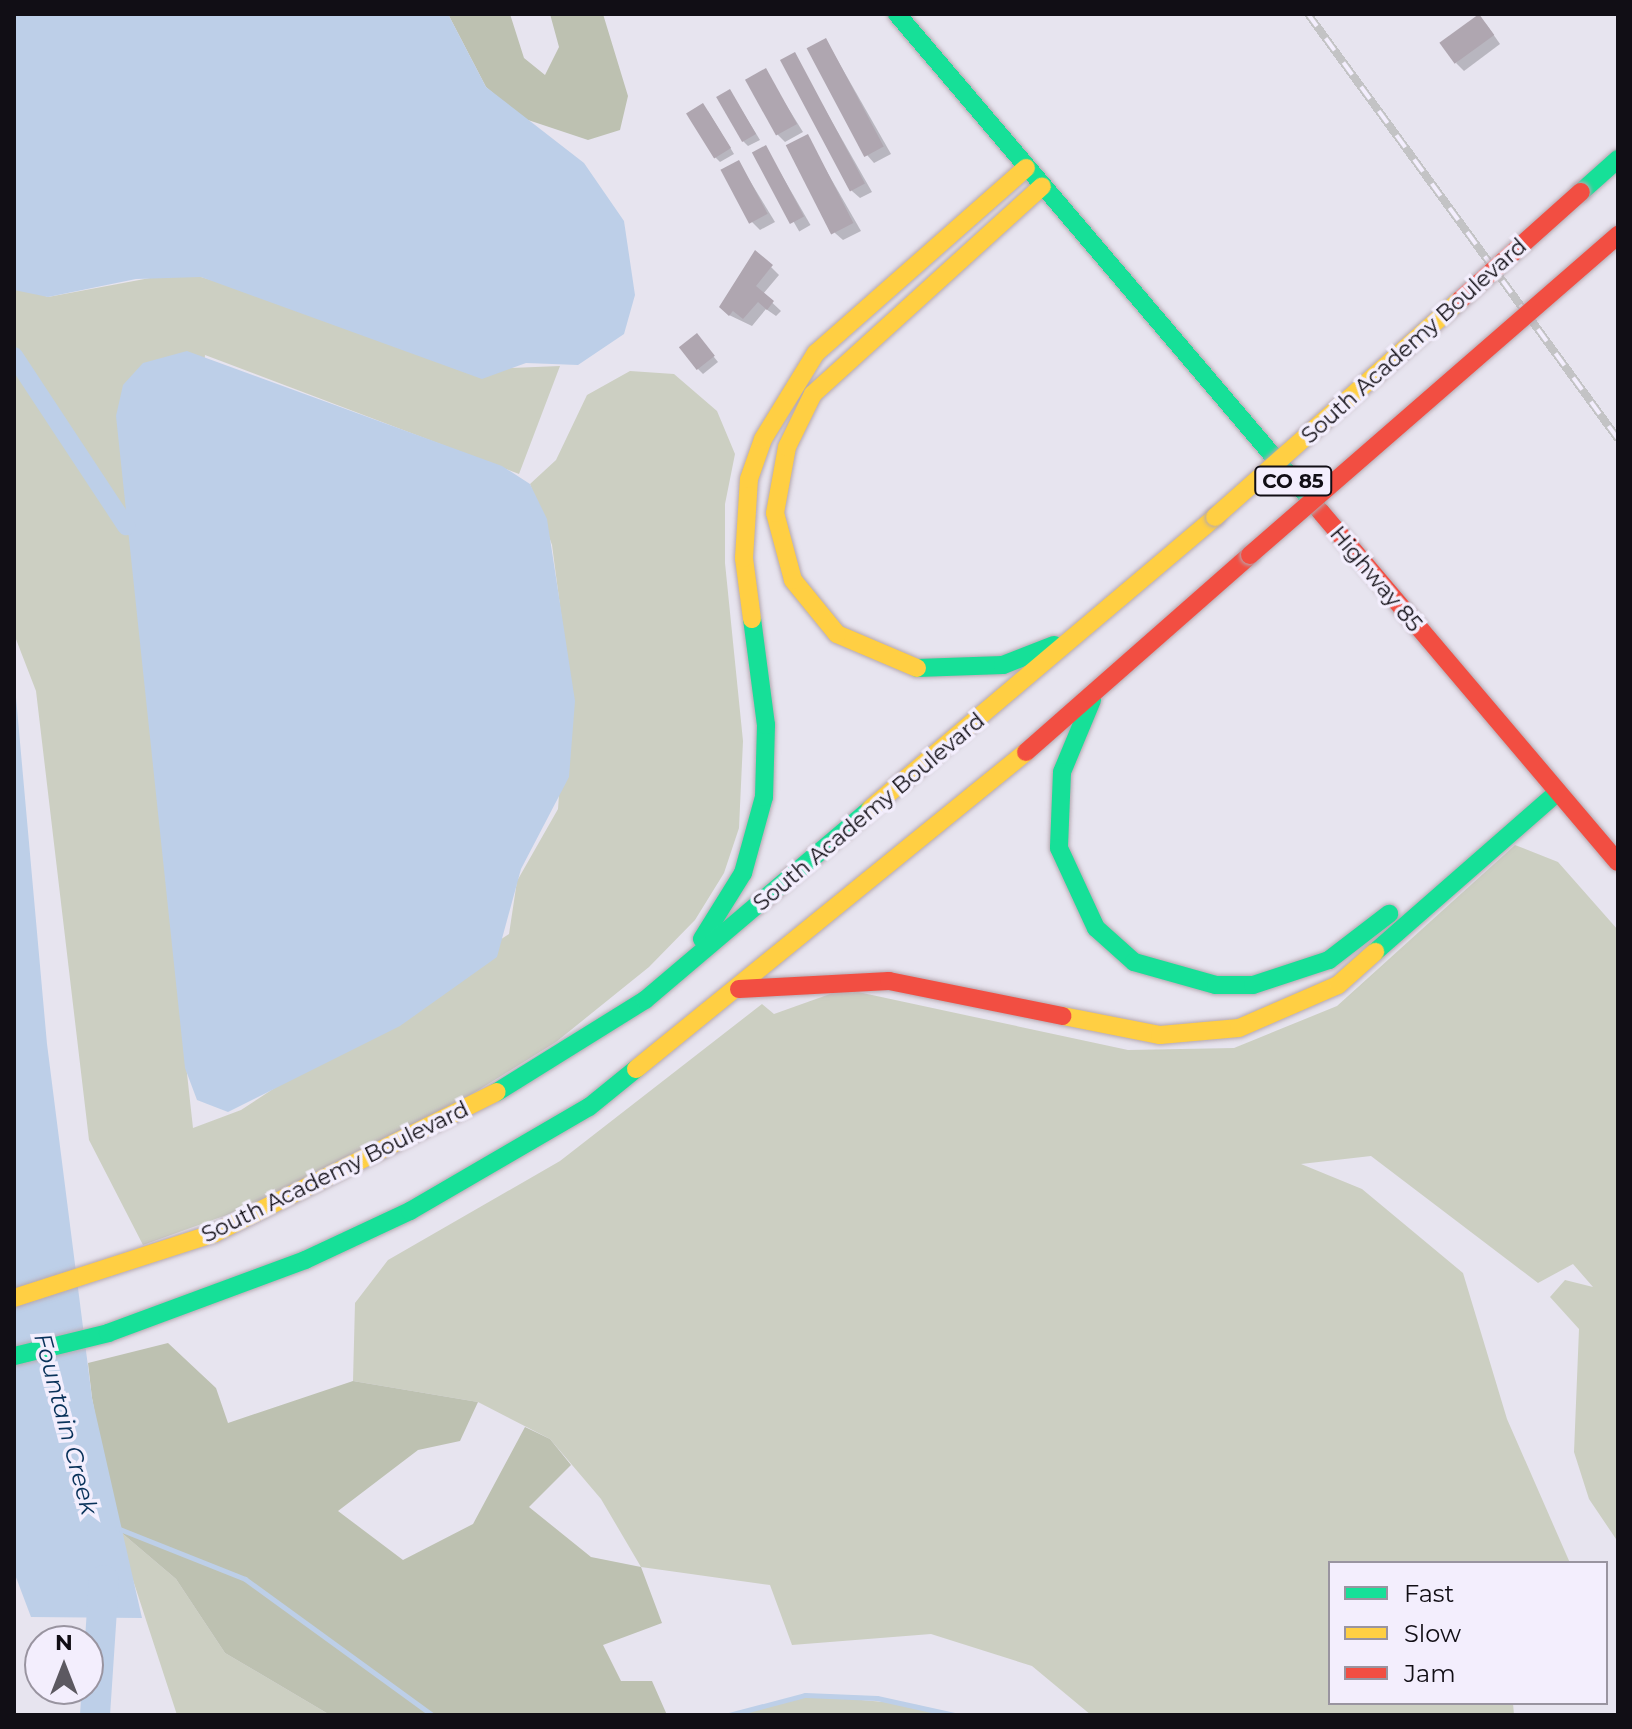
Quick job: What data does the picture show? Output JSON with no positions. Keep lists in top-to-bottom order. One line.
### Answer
{"streets":{"main road":["South Academy Boulevard","CO 85","Highway 85"]},"crossings":[["CO 85","Highway 85"]],"water":["Fountain Creek"],"legend":["Fast","Slow","Jam"],"north":"top"}
